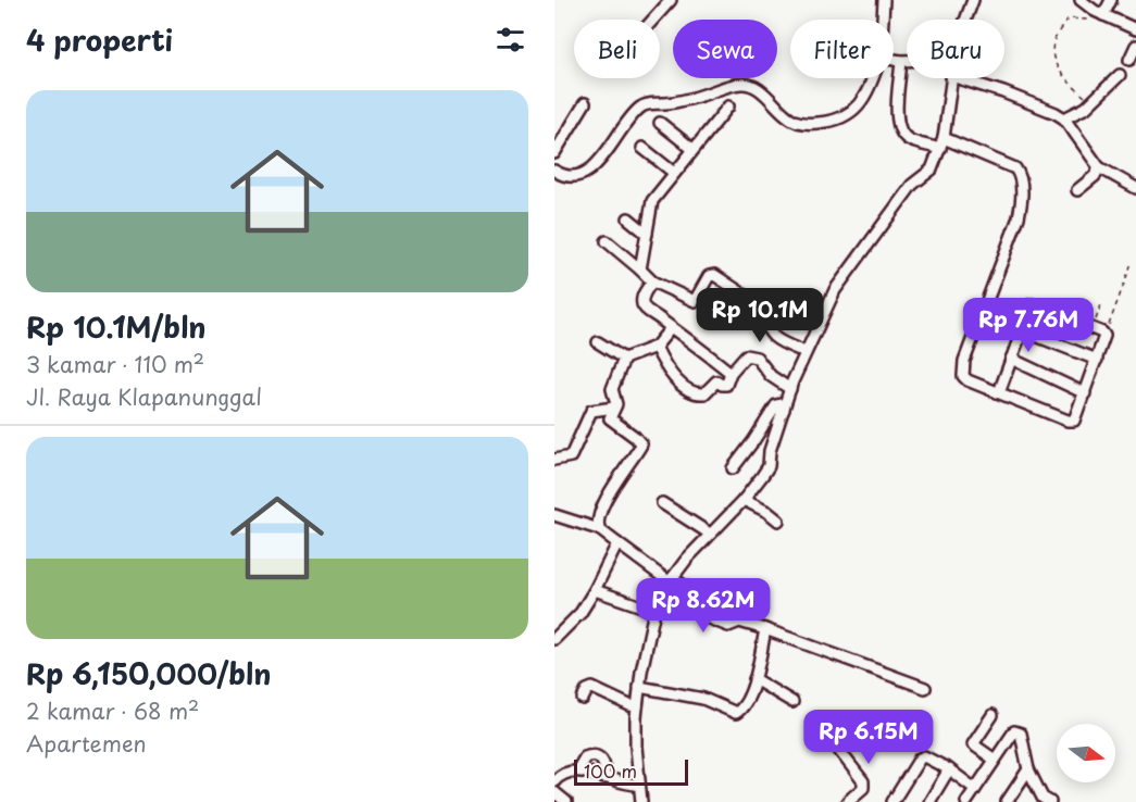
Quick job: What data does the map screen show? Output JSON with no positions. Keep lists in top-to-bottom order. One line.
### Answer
{"scale_bar":"100 m","north":"right","page":{"heading":"4 properti","chip":["Beli","Sewa","Filter","Baru"],"list":[{"name":"Rp 10.1M/bln","note":"3 kamar · 110 m² · Jl. Raya Klapanunggal"},{"name":"Rp 6,150,000/bln","note":"2 kamar · 68 m² · Apartemen"}],"price":["Rp 10.1M","Rp 7.76M","Rp 8.62M","Rp 6.15M"],"scale":"100 m"}}
